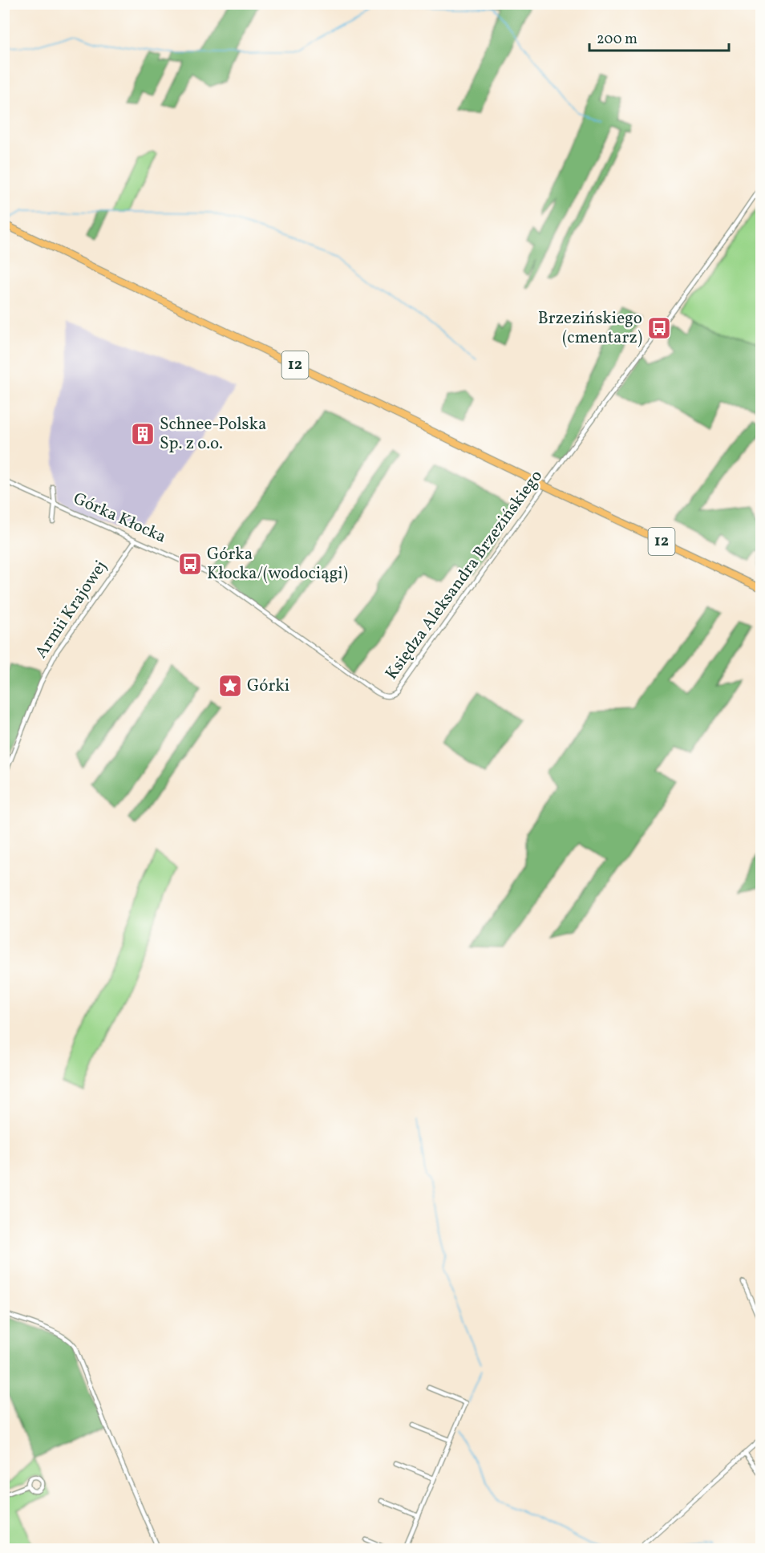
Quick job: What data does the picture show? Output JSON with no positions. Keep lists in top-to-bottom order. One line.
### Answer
{"streets":{"main road":["12"],"street":["Górka Kłocka","Księdza Aleksandra Brzezińskiego","Armii Krajowej"]},"crossings":[["Górka Kłocka","Księdza Aleksandra Brzezińskiego"],["Górka Kłocka","Armii Krajowej"]],"places":{"bus stop":["Brzezińskiego (cmentarz)","Górka Kłocka/(wodociągi)"],"building":["Schnee-Polska Sp. z o.o."],"place":["Górki"]},"scale_bar":"200 m"}
